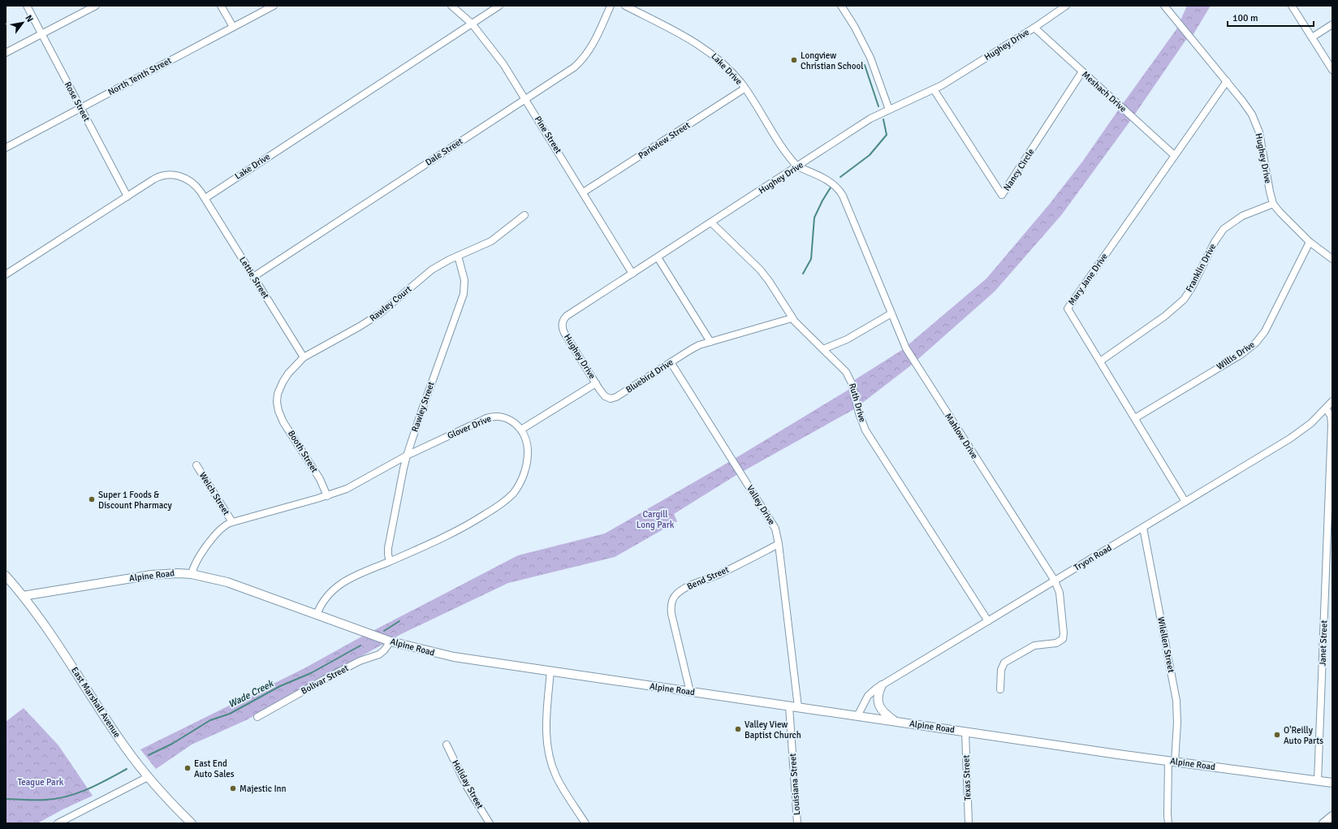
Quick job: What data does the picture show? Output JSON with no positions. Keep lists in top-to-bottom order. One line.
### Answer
{"streets":{"main road":["Alpine Road","East Marshall Avenue"],"street":["Hughey Drive","Lake Drive","North Tenth Street","Meshach Drive","Rose Street","Pine Street","Parkview Street","Dale Street","Nancy Circle","Franklin Drive","Lettie Street","Mary Jane Drive","Rawley Court","Willis Drive","Bluebird Drive","Ruth Drive","Rawley Street","Glover Drive","Mahlow Drive","Booth Street","Welch Street","Valley Drive","Tryon Road","Bend Street","Janet Street","Wilellen Street","Bolivar Street","Texas Street","Holiday Street","Louisiana Street"]},"crossings":[["Hughey Drive","Lake Drive"],["Hughey Drive","Meshach Drive"],["Hughey Drive","Pine Street"],["Hughey Drive","Nancy Circle"],["Hughey Drive","Franklin Drive"],["Hughey Drive","Mary Jane Drive"],["Hughey Drive","Willis Drive"],["Hughey Drive","Bluebird Drive"],["Hughey Drive","Ruth Drive"],["Hughey Drive","Mahlow Drive"],["Lake Drive","Pine Street"],["Lake Drive","Parkview Street"],["Lake Drive","Lettie Street"],["Lake Drive","Mahlow Drive"],["North Tenth Street","Rose Street"],["Meshach Drive","Nancy Circle"],["Meshach Drive","Mary Jane Drive"],["Pine Street","Parkview Street"],["Pine Street","Dale Street"],["Dale Street","Lettie Street"],["Franklin Drive","Mary Jane Drive"],["Lettie Street","Rawley Court"],["Mary Jane Drive","Willis Drive"],["Mary Jane Drive","Tryon Road"],["Rawley Court","Rawley Street"],["Rawley Court","Booth Street"],["Bluebird Drive","Ruth Drive"],["Bluebird Drive","Valley Drive"],["Ruth Drive","Tryon Road"],["Rawley Street","Glover Drive"],["Glover Drive","Booth Street"],["Glover Drive","Welch Street"],["Glover Drive","Alpine Road"],["Mahlow Drive","Tryon Road"],["Valley Drive","Alpine Road"],["Valley Drive","Bend Street"],["Valley Drive","Louisiana Street"],["Tryon Road","Alpine Road"],["Tryon Road","Janet Street"],["Tryon Road","Wilellen Street"],["Alpine Road","Bend Street"],["Alpine Road","Janet Street"],["Alpine Road","Wilellen Street"],["Alpine Road","Bolivar Street"],["Alpine Road","East Marshall Avenue"],["Alpine Road","Texas Street"],["Alpine Road","Louisiana Street"]],"water":["Wade Creek"],"parks":["Cargill Long Park","Teague Park"],"places":["Longview Christian School","Super 1 Foods & Discount Pharmacy","Valley View Baptist Church","O'Reilly Auto Parts","East End Auto Sales","Majestic Inn"],"scale_bar":"100 m","north":"top right"}
